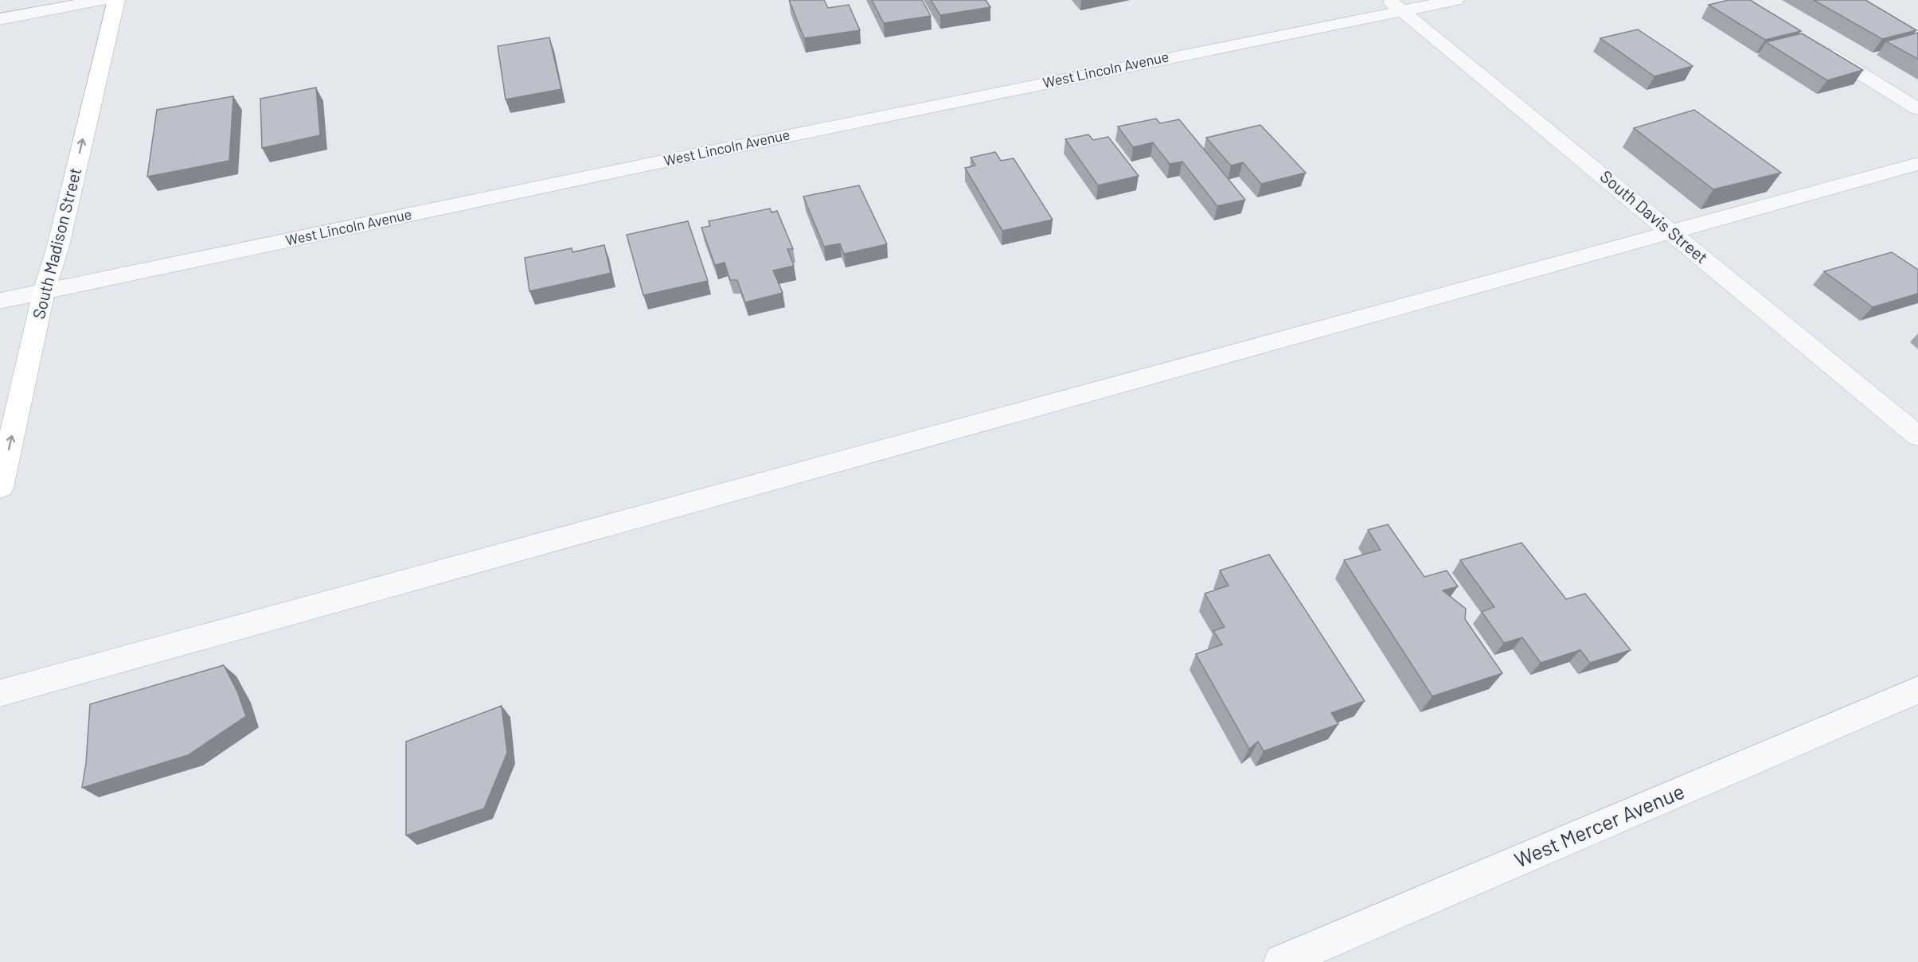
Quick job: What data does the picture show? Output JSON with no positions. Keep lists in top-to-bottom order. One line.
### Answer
{"streets":{"main road":["South Madison Street"],"street":["West Lincoln Avenue","South Davis Street","West Mercer Avenue"]},"crossings":[["West Lincoln Avenue","South Davis Street"],["West Lincoln Avenue","South Madison Street"]],"one_way":["South Madison Street"]}
